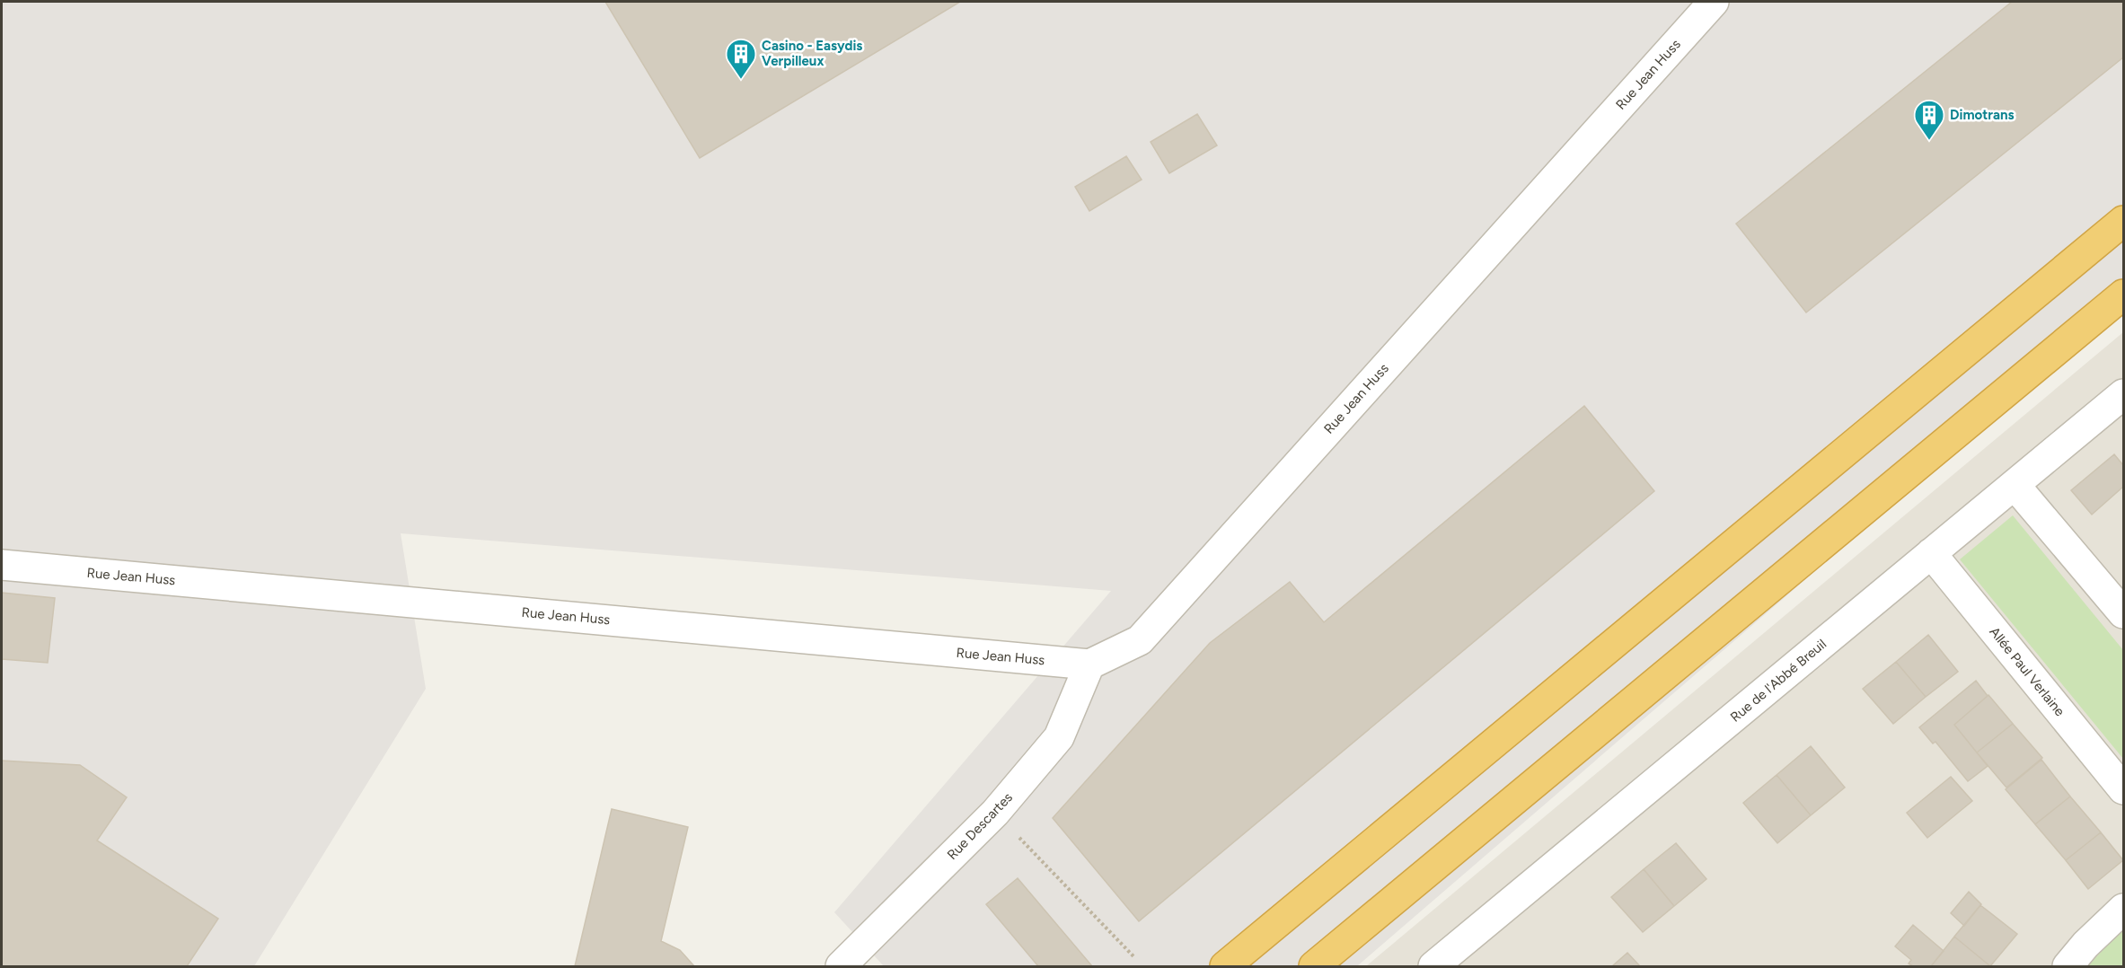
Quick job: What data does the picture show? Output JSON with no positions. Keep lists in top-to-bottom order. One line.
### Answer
{"streets":{"street":["Rue Jean Huss","Allée Paul Verlaine","Rue de l'Abbé Breuil","Rue Descartes"]},"crossings":[["Rue Jean Huss","Rue Descartes"],["Allée Paul Verlaine","Rue de l'Abbé Breuil"]],"places":{"building":["Casino - Easydis Verpilleux","Dimotrans"]}}
